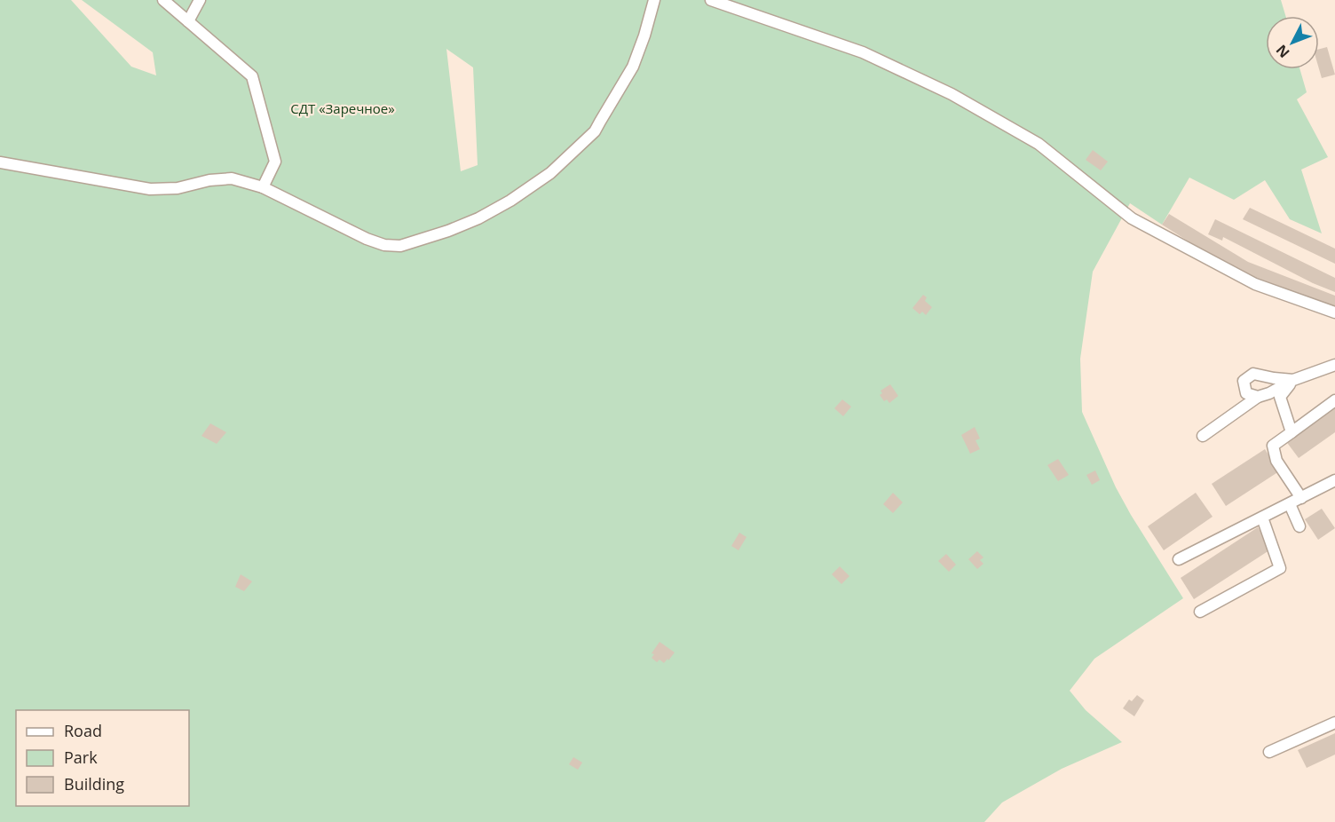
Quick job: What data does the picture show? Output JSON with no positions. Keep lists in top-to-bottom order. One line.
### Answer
{"parks":["СДТ «Заречное»"],"legend":["Road","Park","Building"],"north":"bottom left"}
